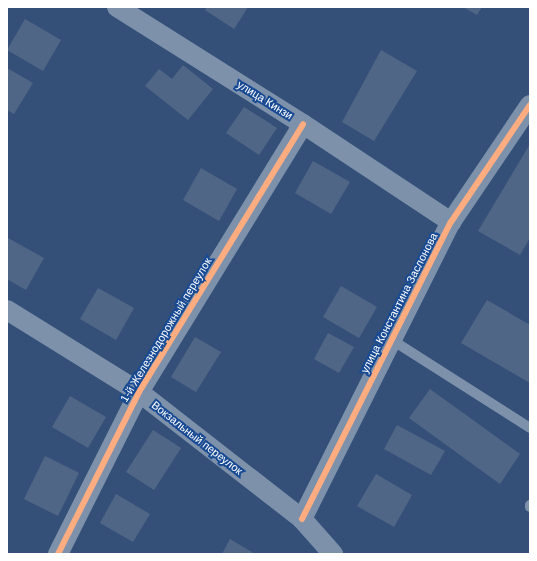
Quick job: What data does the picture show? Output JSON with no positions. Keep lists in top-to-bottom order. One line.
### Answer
{"streets":{"street":["улица Кинзи","улица Константина Заслонова","1-й Железнодорожный переулок","Вокзальный переулок"]},"crossings":[["улица Кинзи","улица Константина Заслонова"],["улица Кинзи","1-й Железнодорожный переулок"],["улица Константина Заслонова","Вокзальный переулок"],["1-й Железнодорожный переулок","Вокзальный переулок"]]}
